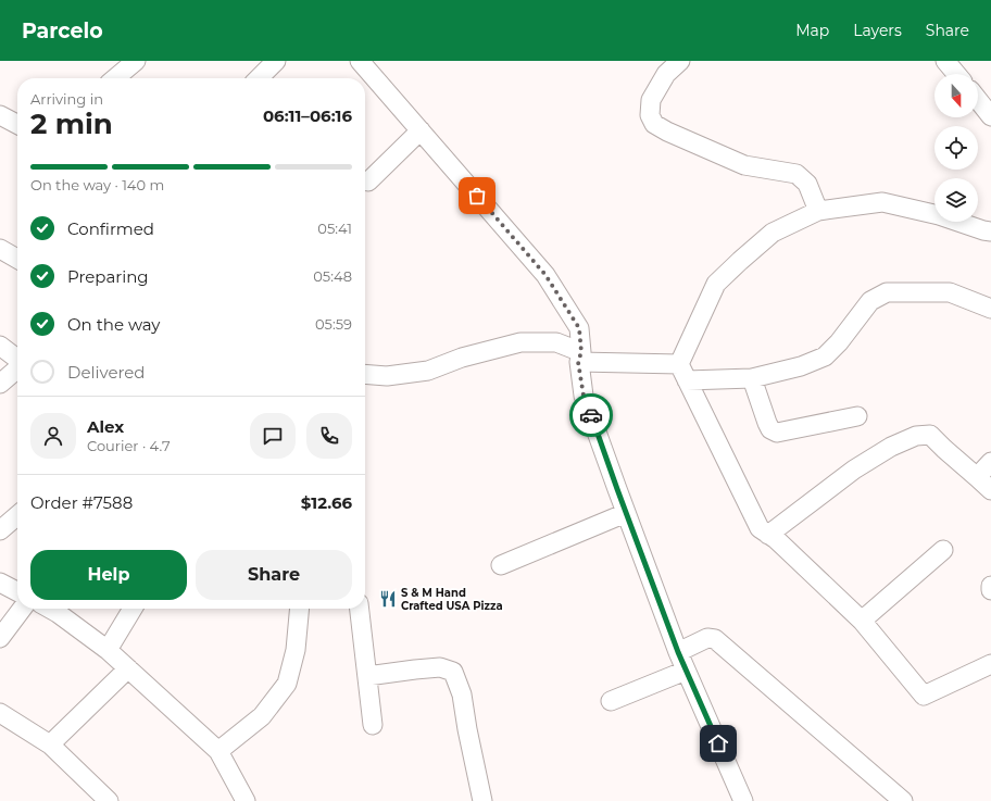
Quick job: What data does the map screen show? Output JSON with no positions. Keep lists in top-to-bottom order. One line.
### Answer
{"places":{"restaurant":["S & M Hand Crafted USA Pizza"]},"north":"bottom","page":{"header":"Parcelo","nav":["Map","Layers","Share"],"heading":["2 min","Arriving in","06:11–06:16"],"panel":["Alex","Courier · 4.7","Order #7588","$12.66"],"bar":"On the way · 140 m","list":[["Confirmed","05:41"],["Preparing","05:48"],["On the way","05:59"],"Delivered"],"buttons":["Help","Share"]}}
